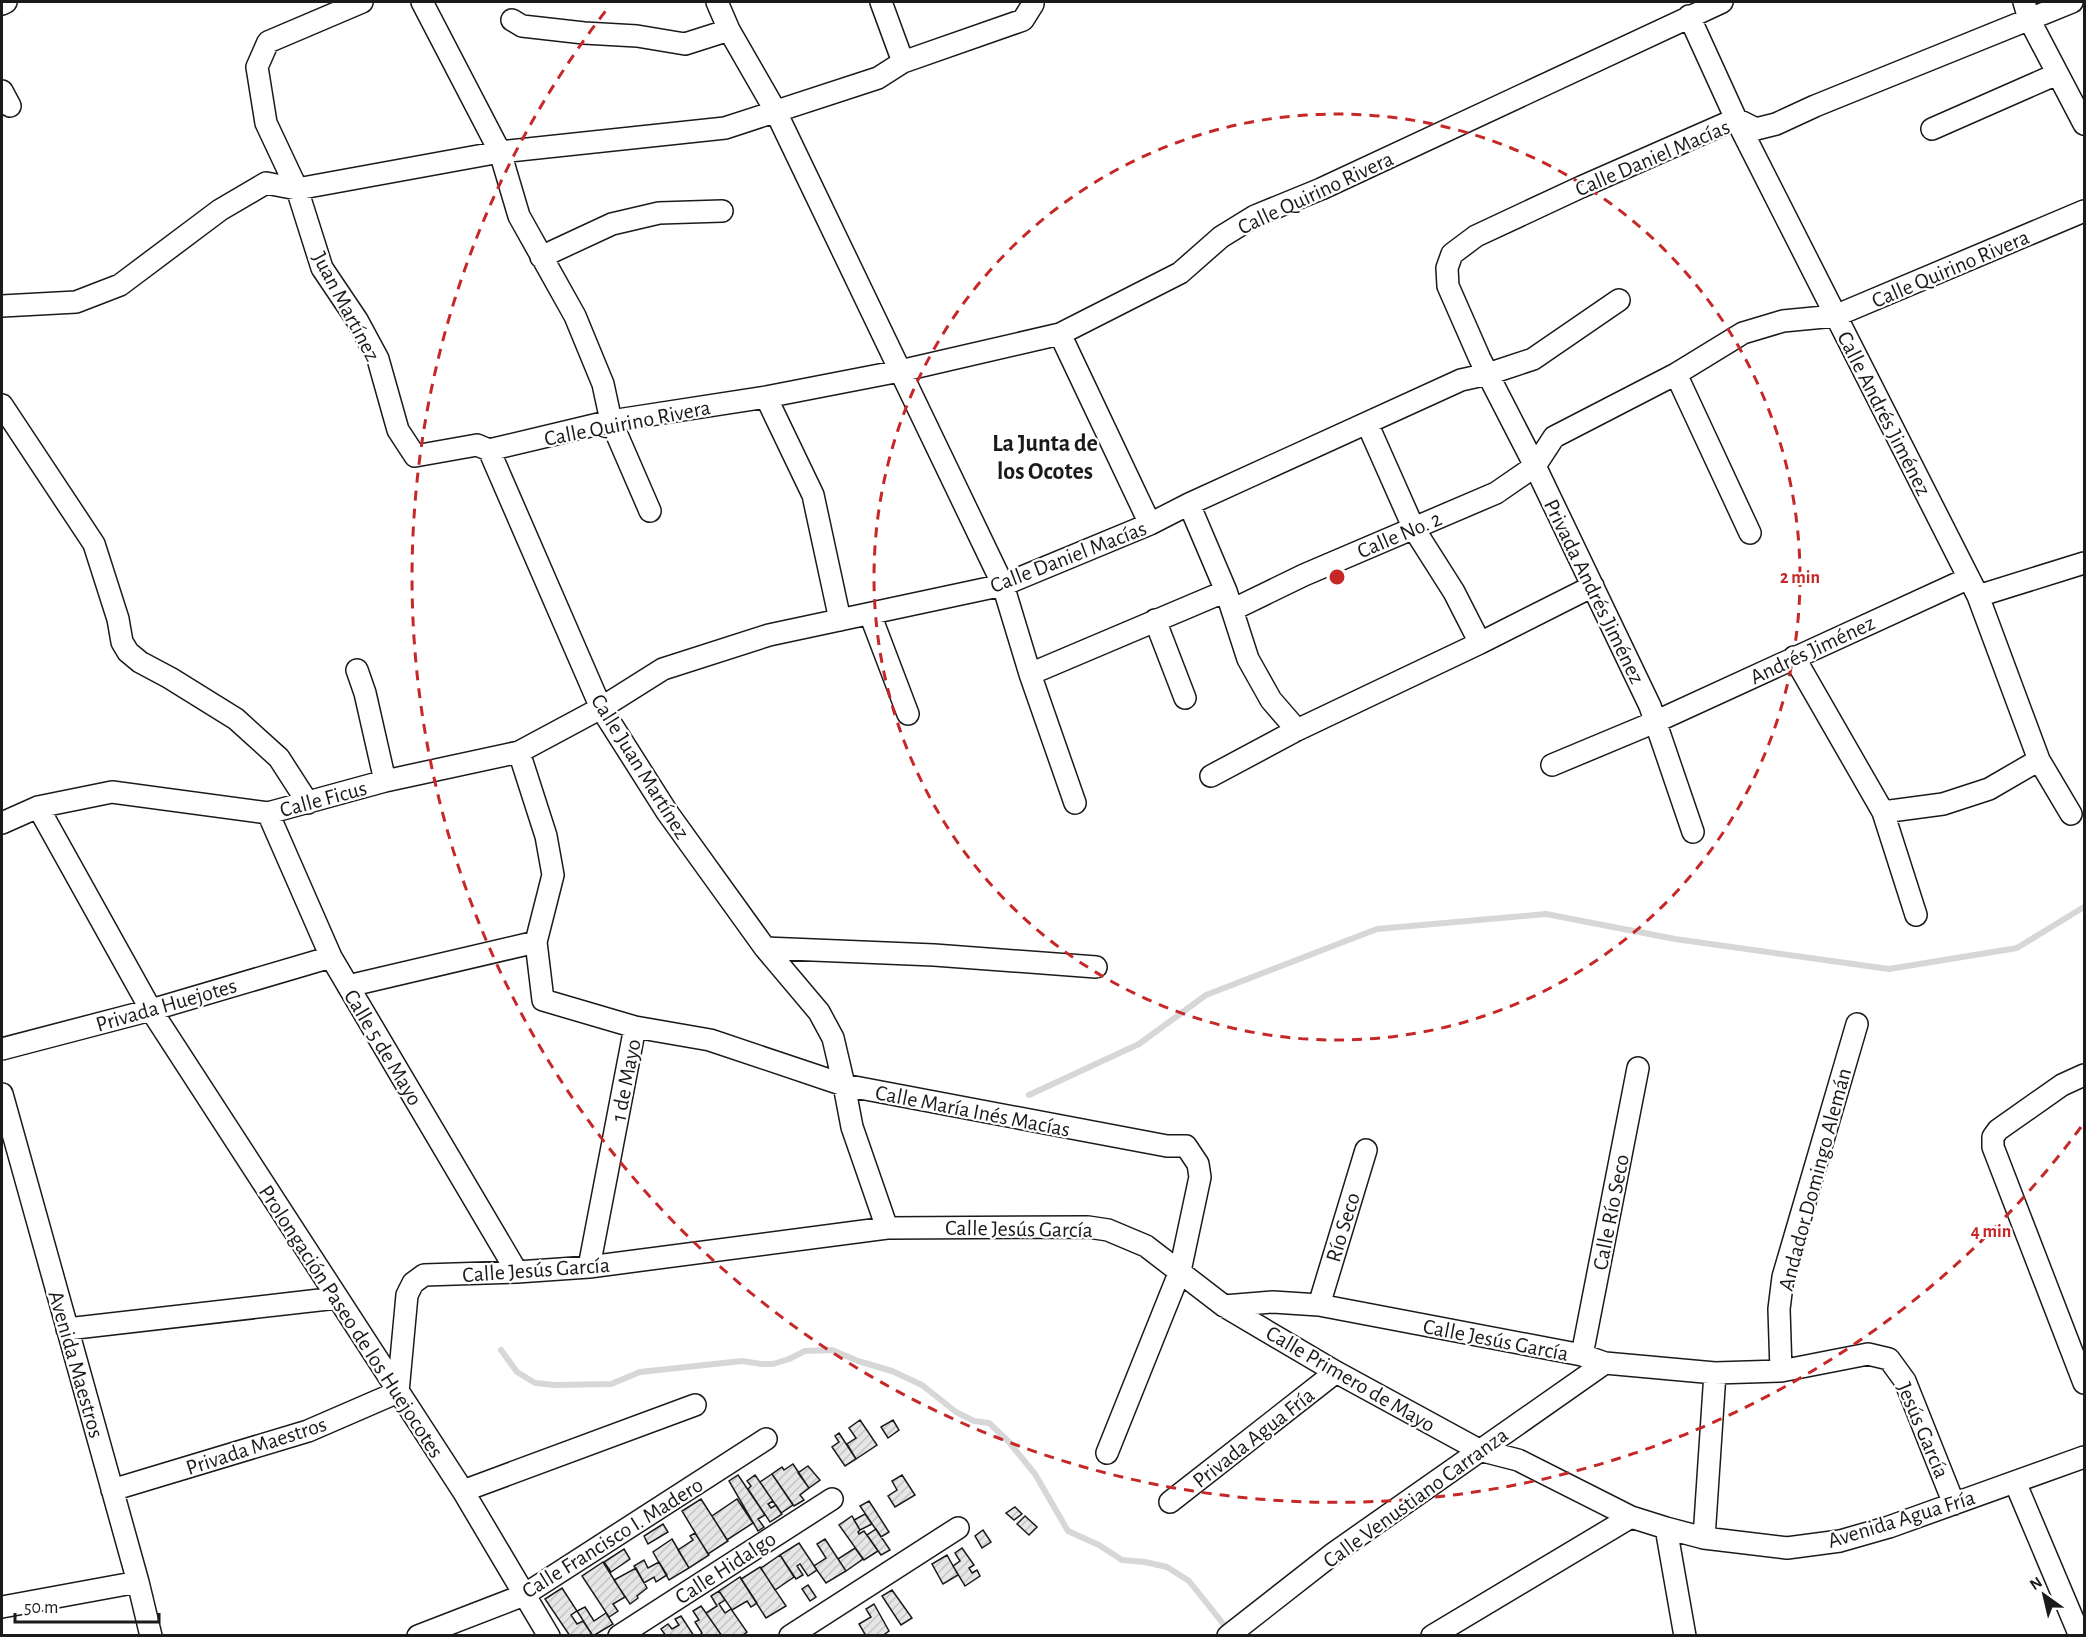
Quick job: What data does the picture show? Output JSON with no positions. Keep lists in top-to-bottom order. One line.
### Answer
{"streets":{"street":["Calle Daniel Macías","Calle Quirino Rivera","Juan Martínez","Calle Andrés Jiménez","Calle No. 2","Privada Andrés Jiménez","Andrés Jiménez","Calle Juan Martínez","Calle Ficus","Privada Huejotes","Calle 5 de Mayo","1 de Mayo","Calle María Inés Macías","Andador Domingo Alemán","Calle Río Seco","Río Seco","Calle Jesús García","Prolongación Paseo de los Huejocotes","Avenida Maestros","Calle Primero de Mayo","Jesús García","Privada Agua Fría","Privada Maestros","Calle Venustiano Carranza","Avenida Agua Fría","Calle Francisco I. Madero","Calle Hidalgo"]},"crossings":[["Calle Daniel Macías","Calle Andrés Jiménez"],["Calle Daniel Macías","Privada Andrés Jiménez"],["Calle Daniel Macías","Calle Juan Martínez"],["Calle Daniel Macías","Calle Ficus"],["Calle Quirino Rivera","Juan Martínez"],["Calle Quirino Rivera","Calle Andrés Jiménez"],["Calle Quirino Rivera","Calle No. 2"],["Calle Quirino Rivera","Privada Andrés Jiménez"],["Calle Quirino Rivera","Calle Juan Martínez"],["Juan Martínez","Calle Juan Martínez"],["Calle Andrés Jiménez","Andrés Jiménez"],["Calle No. 2","Privada Andrés Jiménez"],["Privada Andrés Jiménez","Andrés Jiménez"],["Calle Juan Martínez","Calle Ficus"],["Calle Juan Martínez","Calle María Inés Macías"],["Calle Ficus","Calle 5 de Mayo"],["Calle Ficus","1 de Mayo"],["Calle Ficus","Prolongación Paseo de los Huejocotes"],["Privada Huejotes","Calle 5 de Mayo"],["Privada Huejotes","Prolongación Paseo de los Huejocotes"],["Calle 5 de Mayo","Calle Jesús García"],["1 de Mayo","Calle María Inés Macías"],["1 de Mayo","Calle Jesús García"],["Calle María Inés Macías","Calle Jesús García"],["Andador Domingo Alemán","Calle Jesús García"],["Calle Río Seco","Calle Jesús García"],["Río Seco","Calle Jesús García"],["Calle Jesús García","Prolongación Paseo de los Huejocotes"],["Calle Jesús García","Calle Primero de Mayo"],["Calle Jesús García","Jesús García"],["Calle Jesús García","Privada Maestros"],["Calle Jesús García","Calle Venustiano Carranza"],["Prolongación Paseo de los Huejocotes","Privada Maestros"],["Prolongación Paseo de los Huejocotes","Calle Francisco I. Madero"],["Avenida Maestros","Privada Maestros"],["Calle Primero de Mayo","Privada Agua Fría"],["Calle Primero de Mayo","Calle Venustiano Carranza"],["Calle Primero de Mayo","Avenida Agua Fría"],["Jesús García","Avenida Agua Fría"],["Calle Venustiano Carranza","Avenida Agua Fría"]],"districts":["La Junta de los Ocotes"],"scale_bar":"50 m","north":"top left","rings":["2 min","4 min"]}
